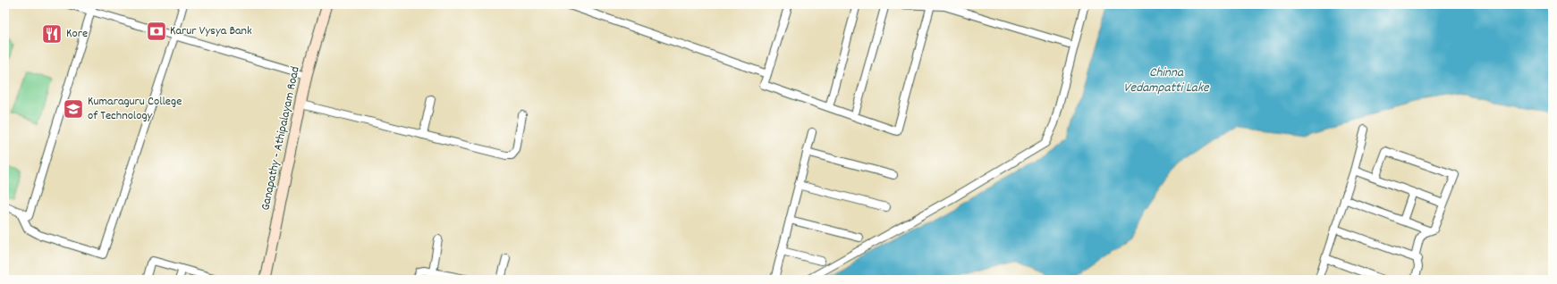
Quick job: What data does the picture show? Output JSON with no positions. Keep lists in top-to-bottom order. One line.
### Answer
{"streets":{"main road":["Ganapathy - Athipalayam Road"]},"water":["Chinna Vedampatti Lake"],"places":{"bank":["Karur Vysya Bank"],"restaurant":["Kore"],"school or university":["Kumaraguru College of Technology"]}}
